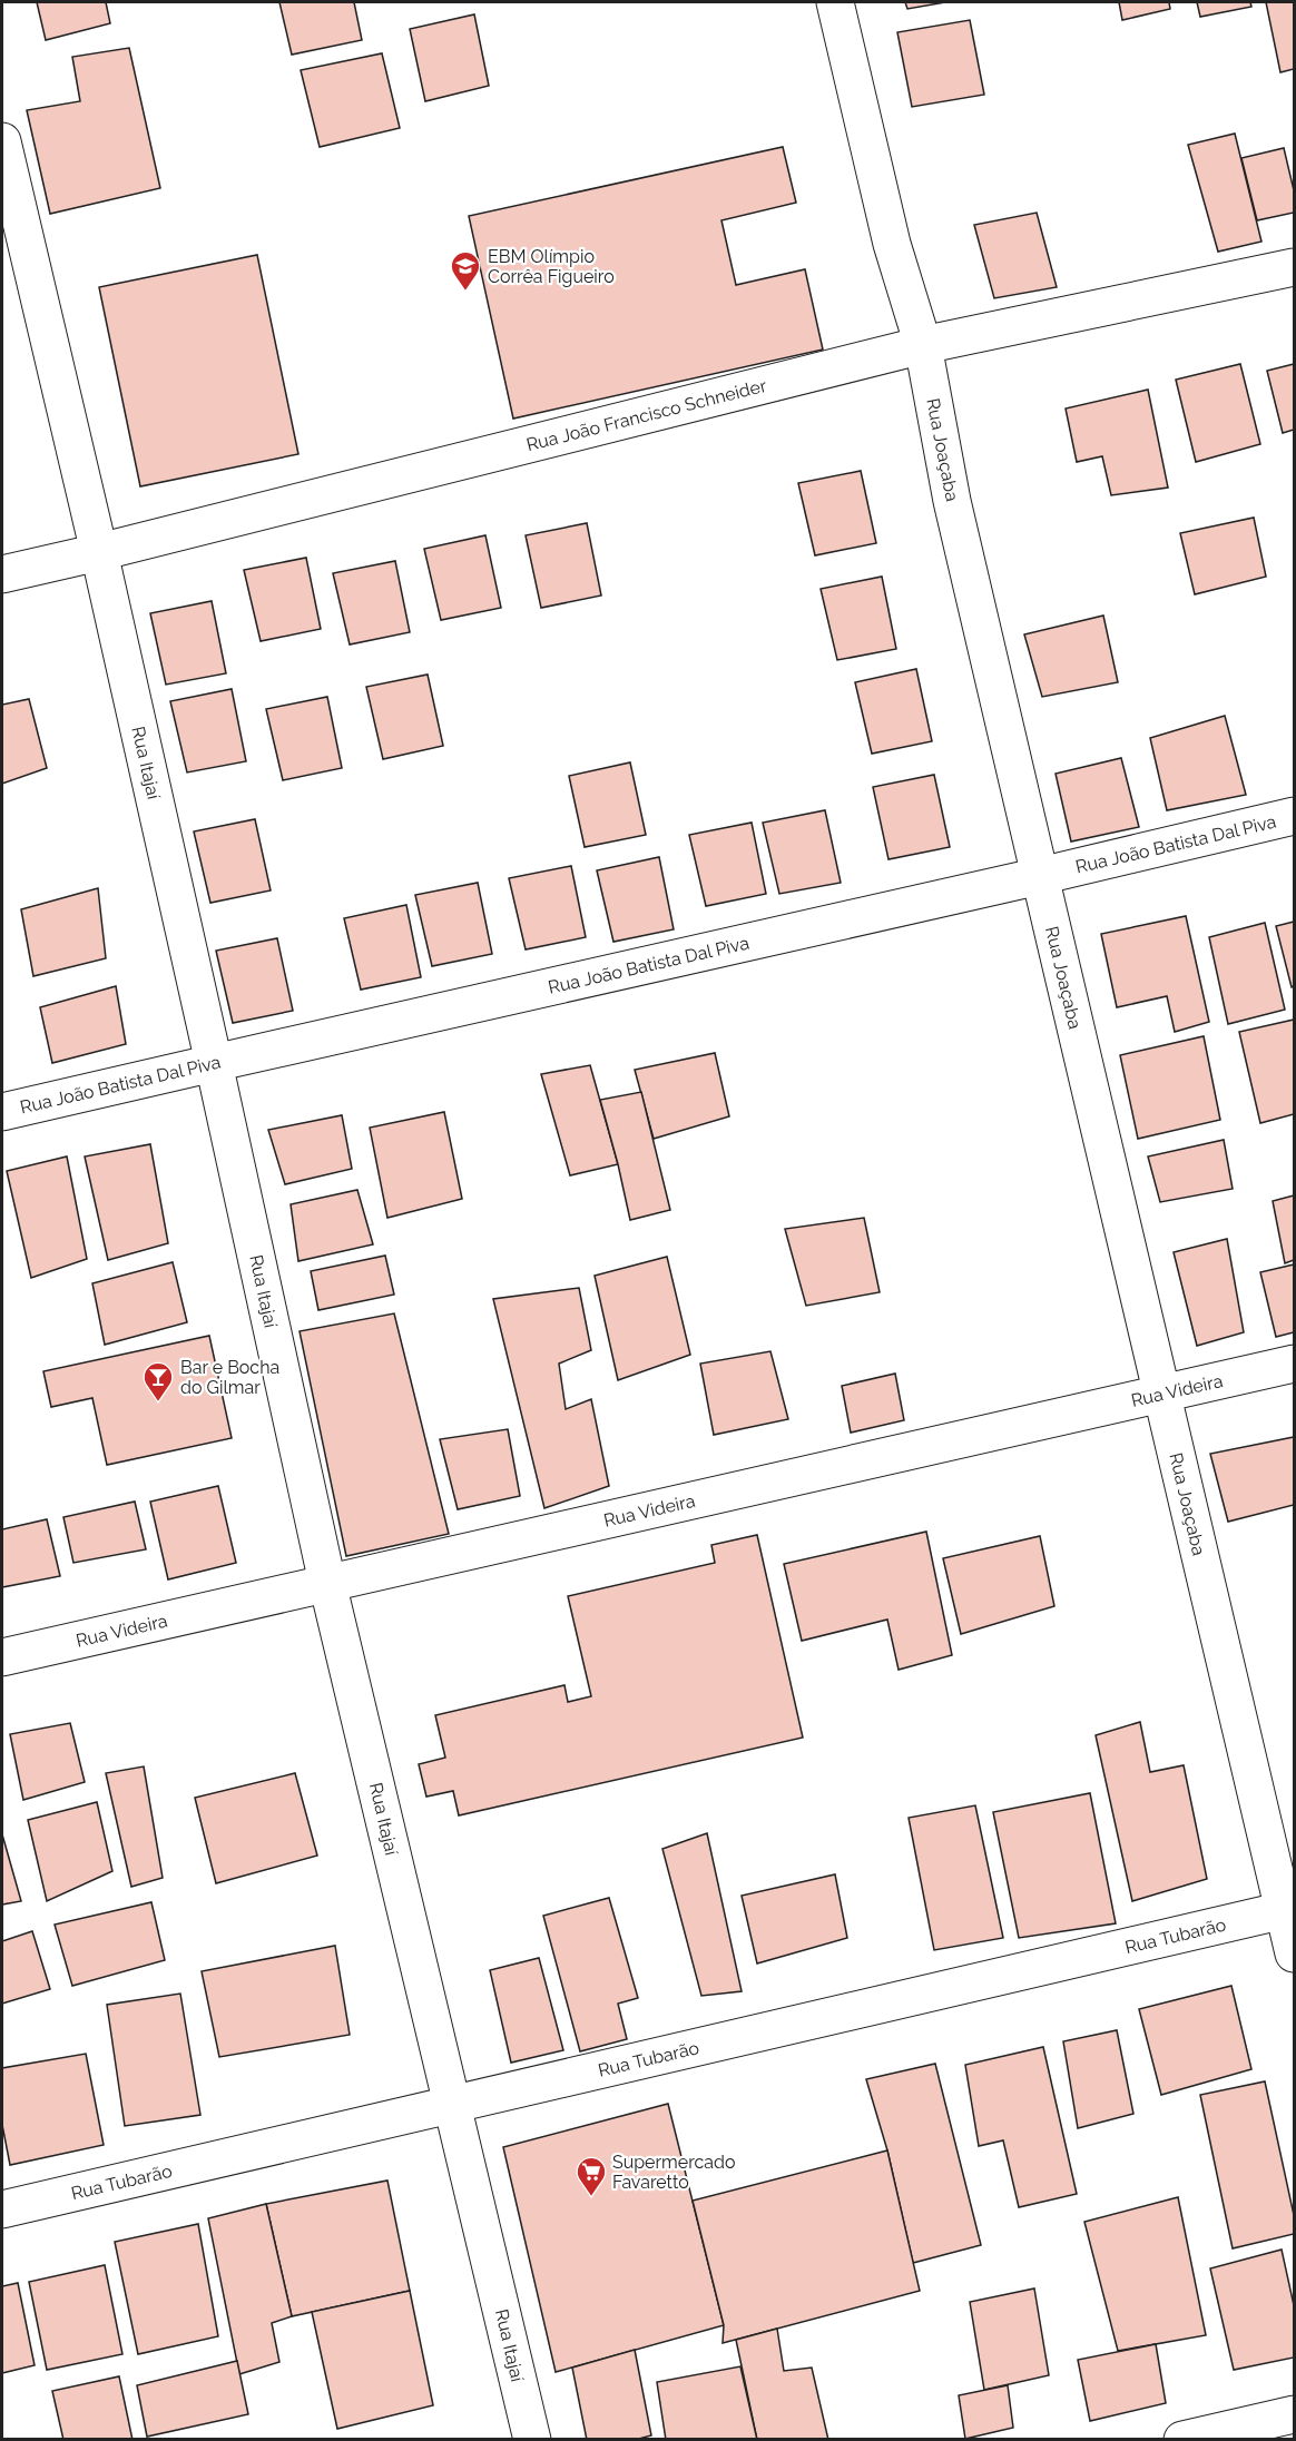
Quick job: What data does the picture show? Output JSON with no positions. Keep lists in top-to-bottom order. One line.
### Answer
{"streets":{"street":["Rua João Francisco Schneider","Rua Joaçaba","Rua Itajaí","Rua João Batista Dal Piva","Rua Videira","Rua Tubarão"]},"crossings":[["Rua João Francisco Schneider","Rua Joaçaba"],["Rua João Francisco Schneider","Rua Itajaí"],["Rua Joaçaba","Rua João Batista Dal Piva"],["Rua Joaçaba","Rua Videira"],["Rua Joaçaba","Rua Tubarão"],["Rua Itajaí","Rua João Batista Dal Piva"],["Rua Itajaí","Rua Videira"],["Rua Itajaí","Rua Tubarão"]],"places":{"school or university":["EBM Olímpio Corrêa Figueiro"],"bar":["Bar e Bocha do Gilmar"],"supermarket":["Supermercado Favaretto"]}}
